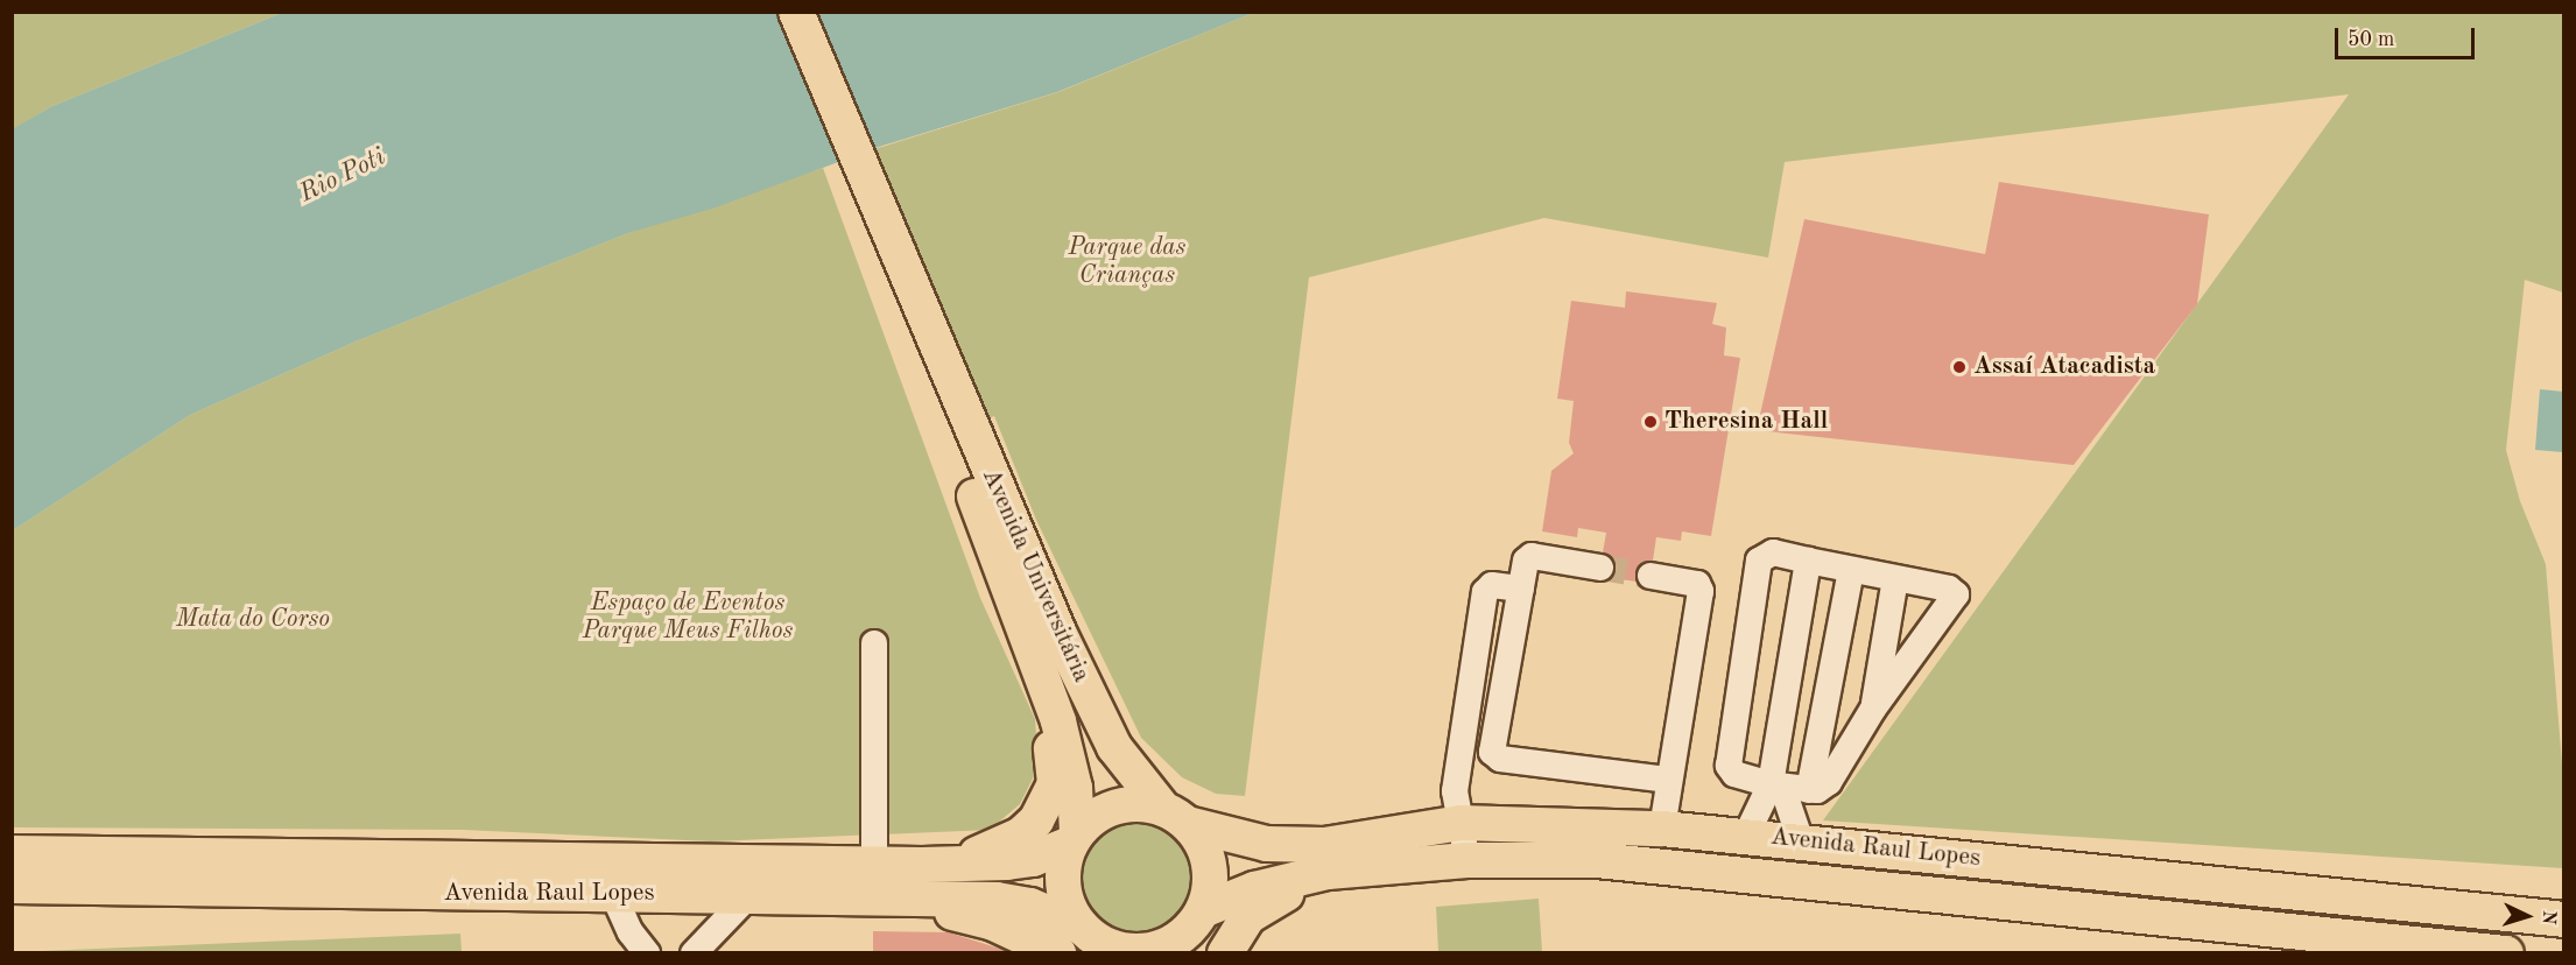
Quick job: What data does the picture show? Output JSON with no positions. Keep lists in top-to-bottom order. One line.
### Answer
{"streets":{"main road":["Avenida Universitária","Avenida Raul Lopes"]},"crossings":[["Avenida Universitária","Avenida Raul Lopes"]],"water":["Rio Poti"],"parks":["Parque das Crianças","Espaço de Eventos Parque Meus Filhos","Mata do Corso"],"places":["Assaí Atacadista","Theresina Hall"],"scale_bar":"50 m","north":"right"}
